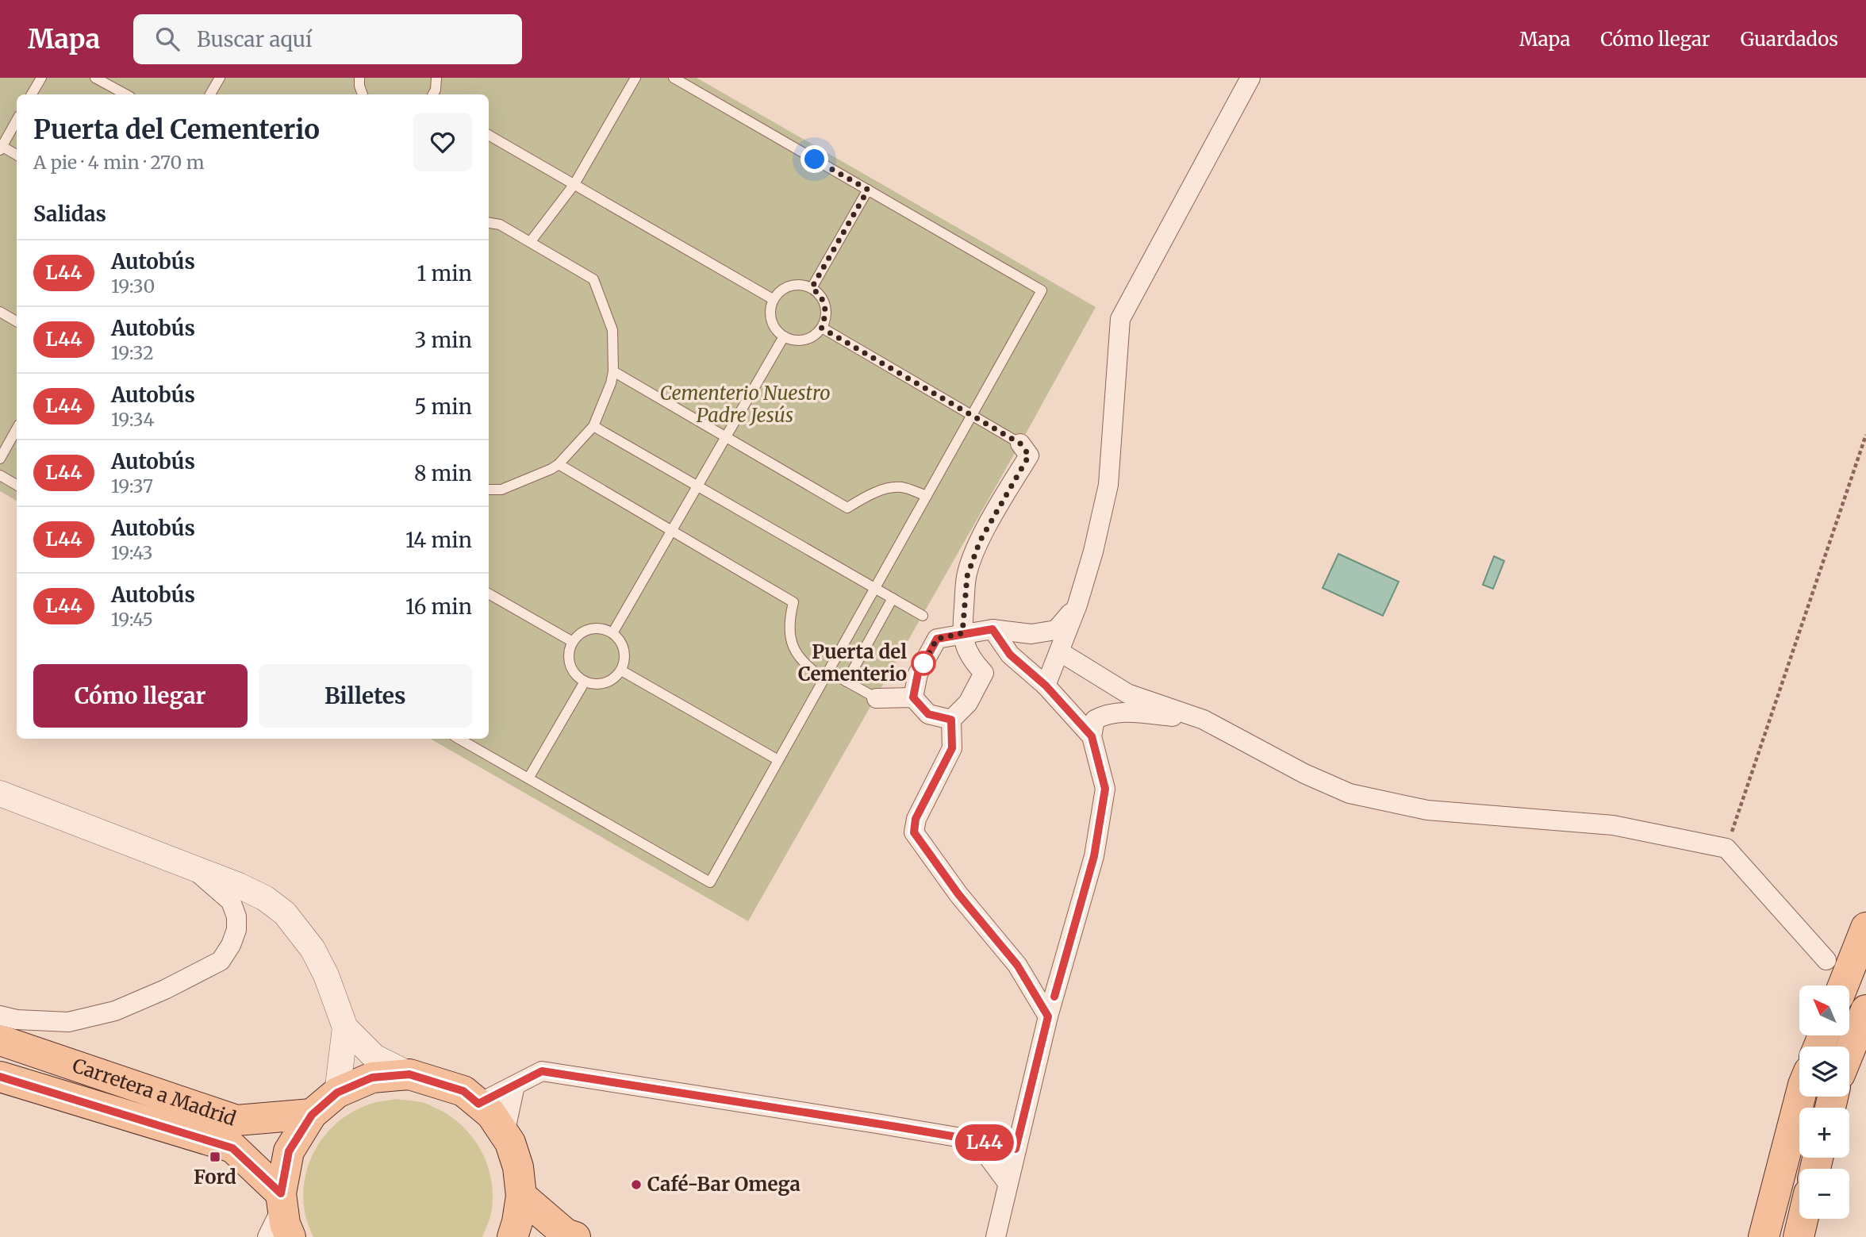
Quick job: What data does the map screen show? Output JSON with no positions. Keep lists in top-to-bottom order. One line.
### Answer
{"streets":{"main road":["Carretera a Madrid"]},"parks":["Cementerio Nuestro Padre Jesús"],"places":{"other":["Puerta del Cementerio","Café-Bar Omega"],"transit":["Ford"]},"lines":["bus line L44"],"north":"top left","page":{"header":"Mapa","search":"Buscar aquí","nav":["Mapa","Cómo llegar","Guardados"],"on_map":"L44","heading":[["Puerta del Cementerio","A pie · 4 min · 270 m"],"Salidas"],"list":[{"mark":"L44","name":"Autobús","note":"19:30","value":"1 min"},{"mark":"L44","name":"Autobús","note":"19:32","value":"3 min"},{"mark":"L44","name":"Autobús","note":"19:34","value":"5 min"},{"mark":"L44","name":"Autobús","note":"19:37","value":"8 min"},{"mark":"L44","name":"Autobús","note":"19:43","value":"14 min"},{"mark":"L44","name":"Autobús","note":"19:45","value":"16 min"}],"buttons":["Cómo llegar","Billetes"],"map_buttons":["+","−"]}}
